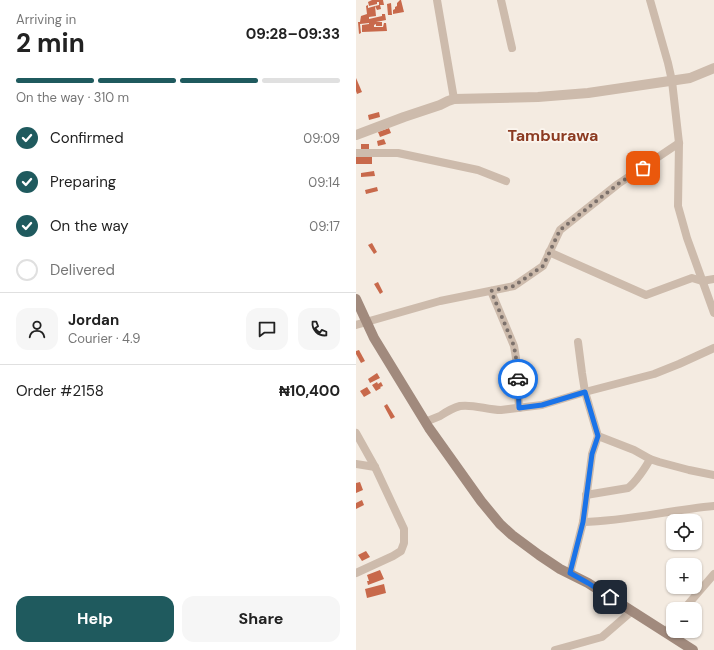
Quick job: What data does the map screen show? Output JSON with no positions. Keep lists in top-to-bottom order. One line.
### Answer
{"districts":["Tamburawa"],"page":{"heading":["2 min","Arriving in","09:28–09:33"],"panel":["Jordan","Courier · 4.9","Order #2158","₦10,400"],"bar":"On the way · 310 m","list":[["Confirmed","09:09"],["Preparing","09:14"],["On the way","09:17"],"Delivered"],"map_buttons":["+","−"],"buttons":["Help","Share"]}}
